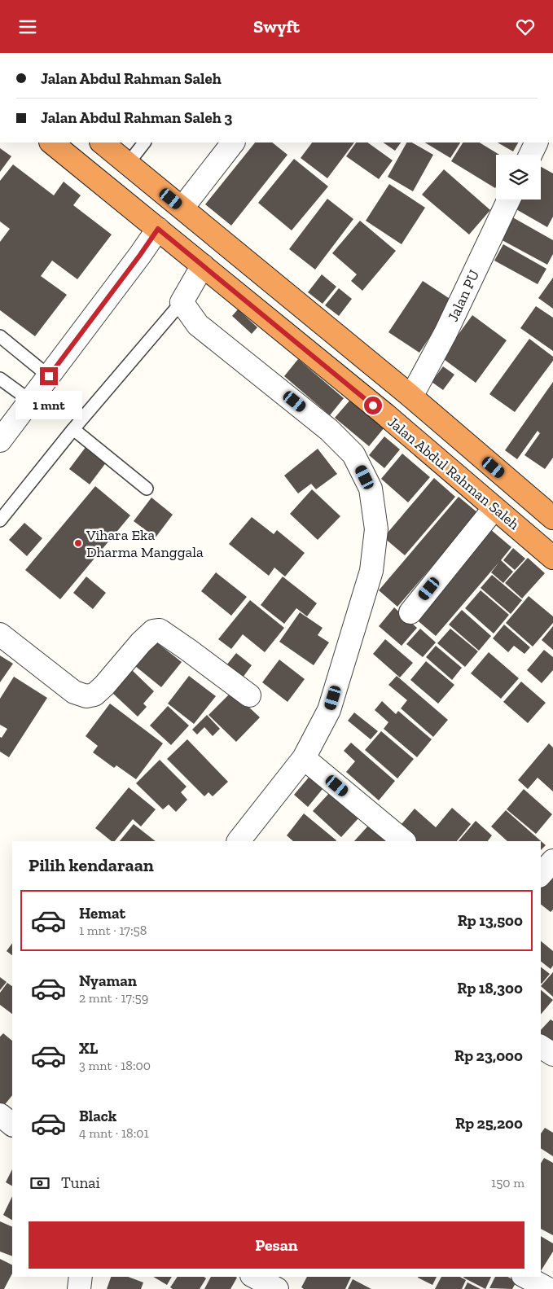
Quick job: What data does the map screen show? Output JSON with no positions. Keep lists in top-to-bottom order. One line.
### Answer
{"streets":{"highway":["Jalan Abdul Rahman Saleh"],"street":["Jalan PU"]},"crossings":[["Jalan PU","Jalan Abdul Rahman Saleh"]],"places":["Vihara Eka Dharma Manggala"],"page":{"header":"Swyft","banner":["Jalan Abdul Rahman Saleh","Jalan Abdul Rahman Saleh 3"],"bubble":"1 mnt","heading":"Pilih kendaraan","list":[{"name":"Hemat","note":"1 mnt · 17:58","value":"Rp 13,500"},{"name":"Nyaman","note":"2 mnt · 17:59","value":"Rp 18,300"},{"name":"XL","note":"3 mnt · 18:00","value":"Rp 23,000"},{"name":"Black","note":"4 mnt · 18:01","value":"Rp 25,200"}],"pay":["Tunai","150 m"],"buttons":"Pesan"}}
